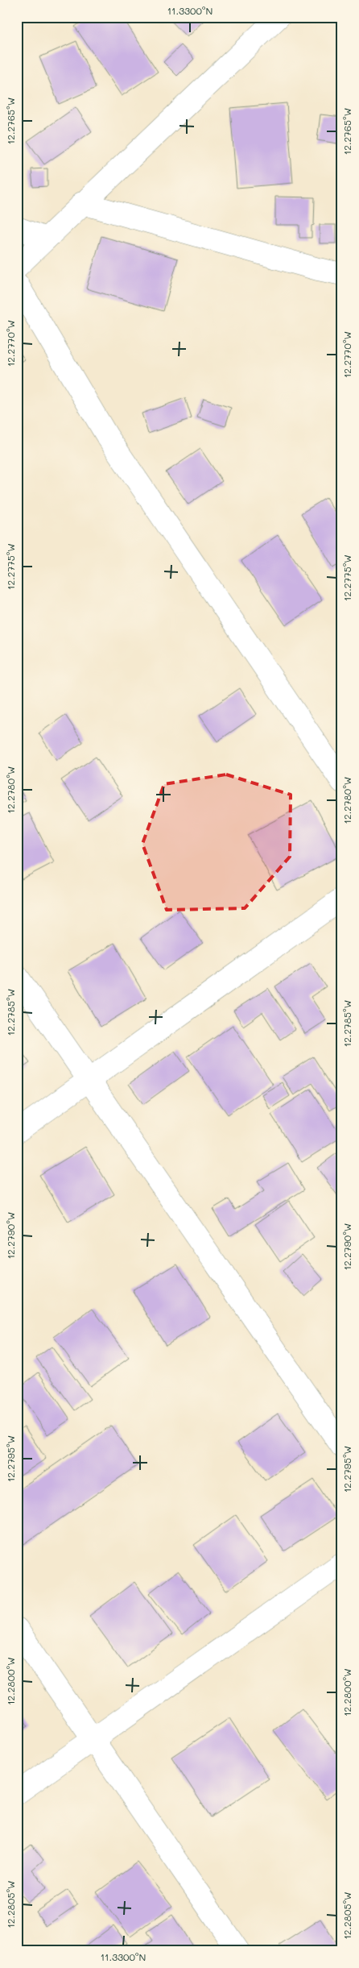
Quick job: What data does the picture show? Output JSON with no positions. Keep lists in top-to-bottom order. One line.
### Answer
{"coordinates":["11.3300°N","12.2765°W","12.2770°W","12.2775°W","12.2780°W","12.2785°W","12.2790°W","12.2795°W","12.2800°W","12.2805°W"]}
